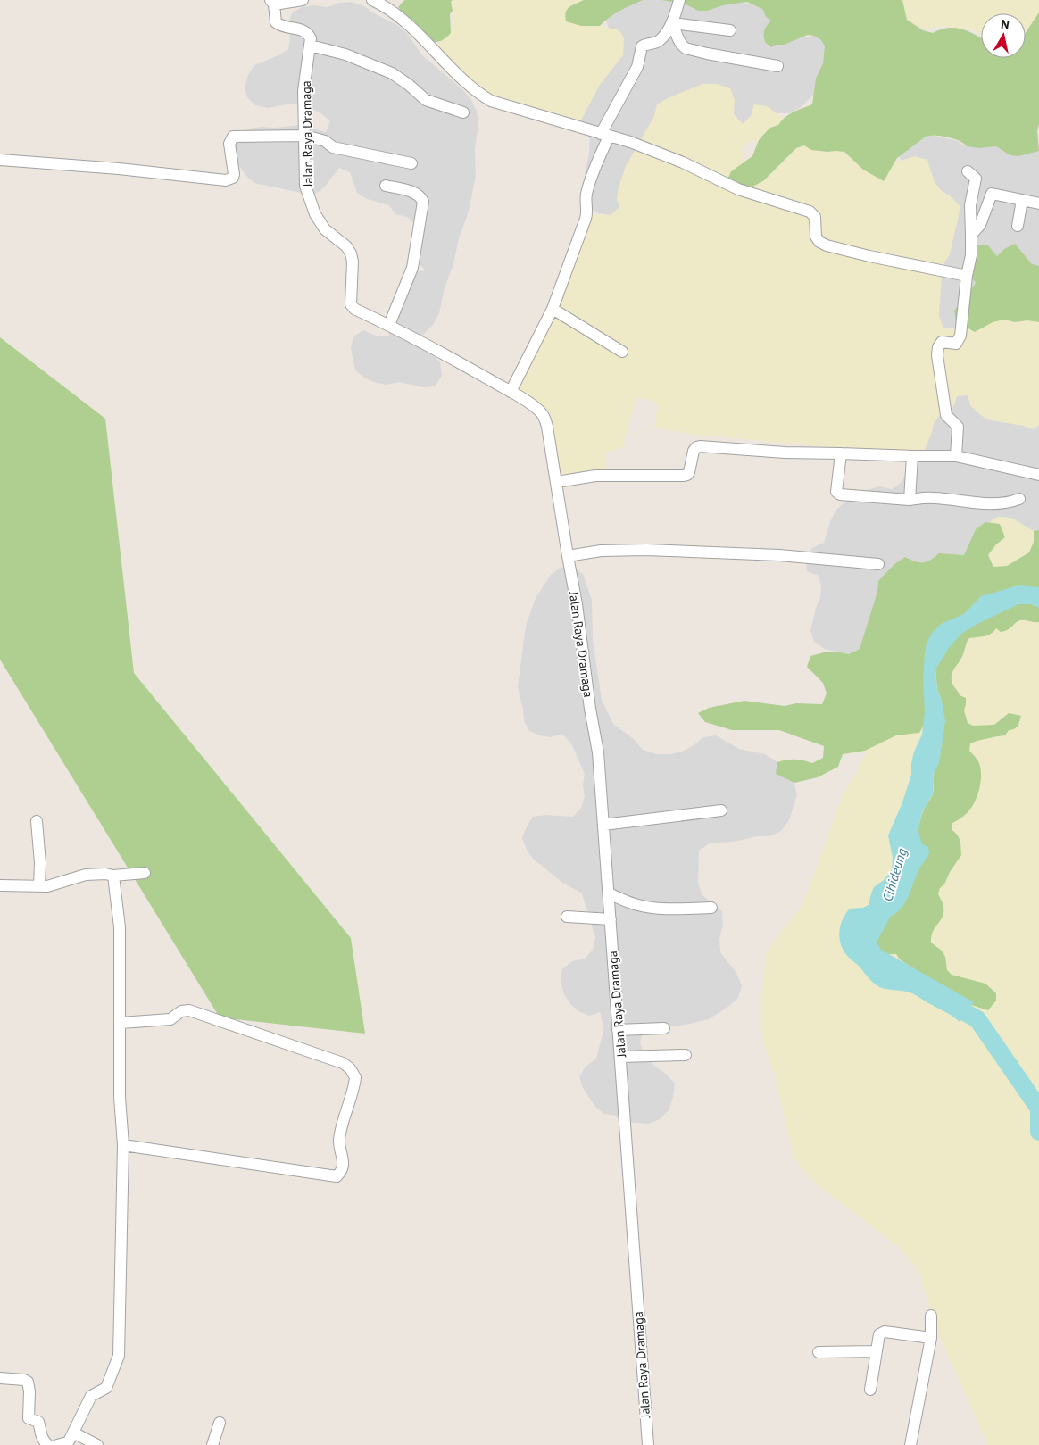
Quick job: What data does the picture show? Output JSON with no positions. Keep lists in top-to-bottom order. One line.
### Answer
{"streets":{"street":["Jalan Raya Dramaga"]},"water":["Cihideung"],"north":"top"}
